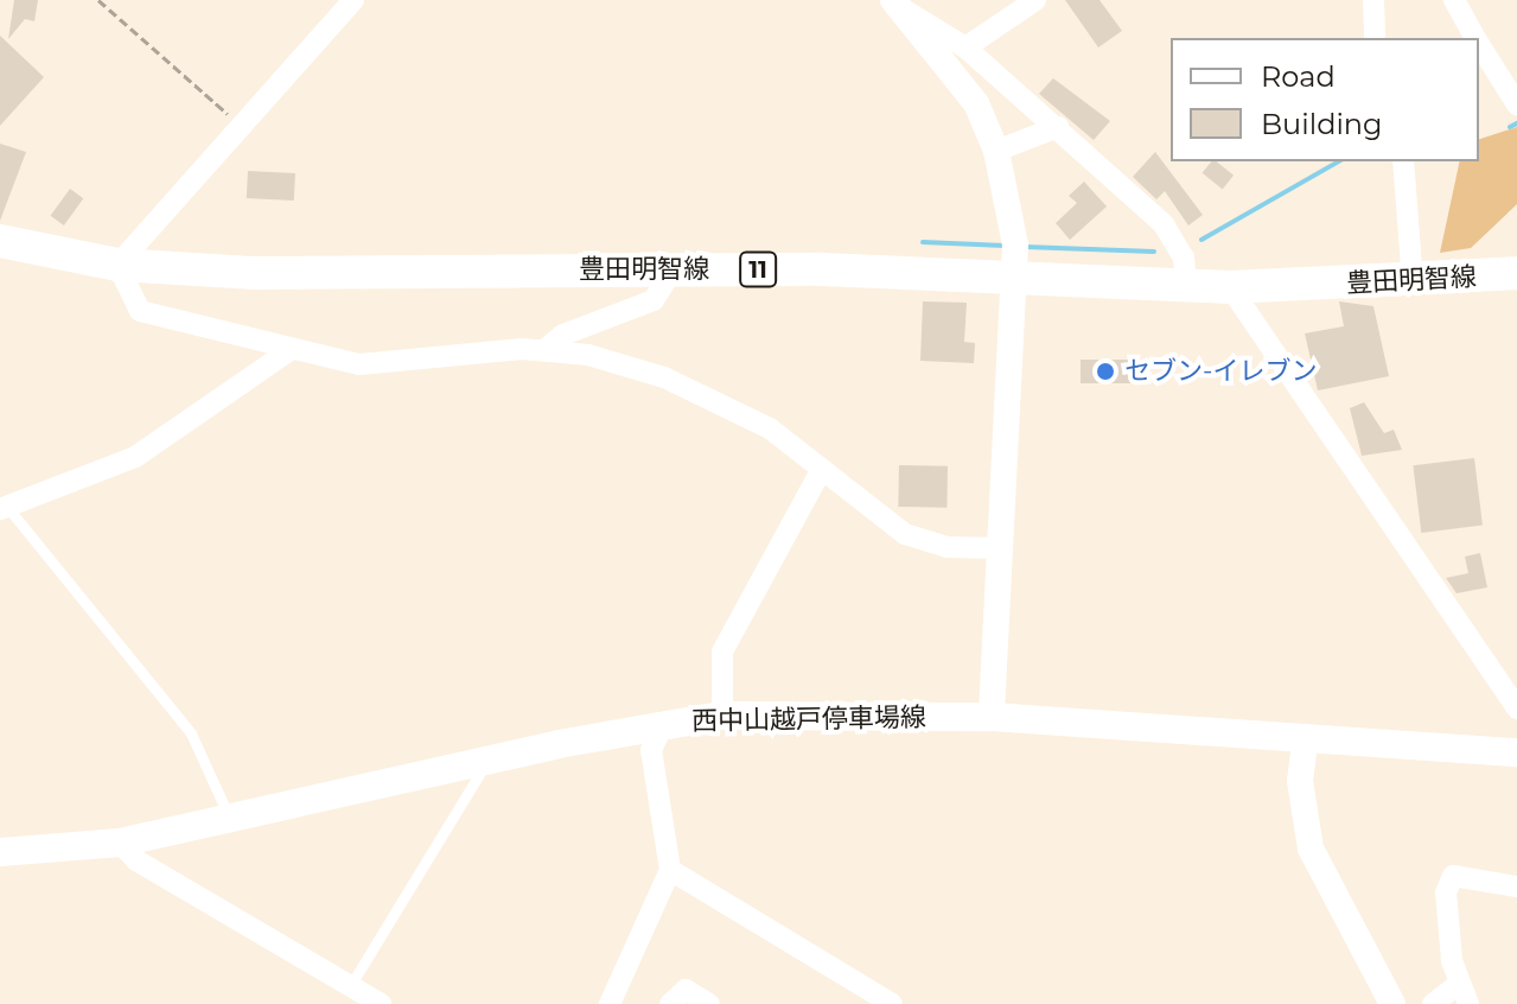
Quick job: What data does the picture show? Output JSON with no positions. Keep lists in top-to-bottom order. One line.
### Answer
{"streets":{"main road":["豊田明智線","11","西中山越戸停車場線"]},"places":["セブン-イレブン"],"legend":["Road","Building"]}
